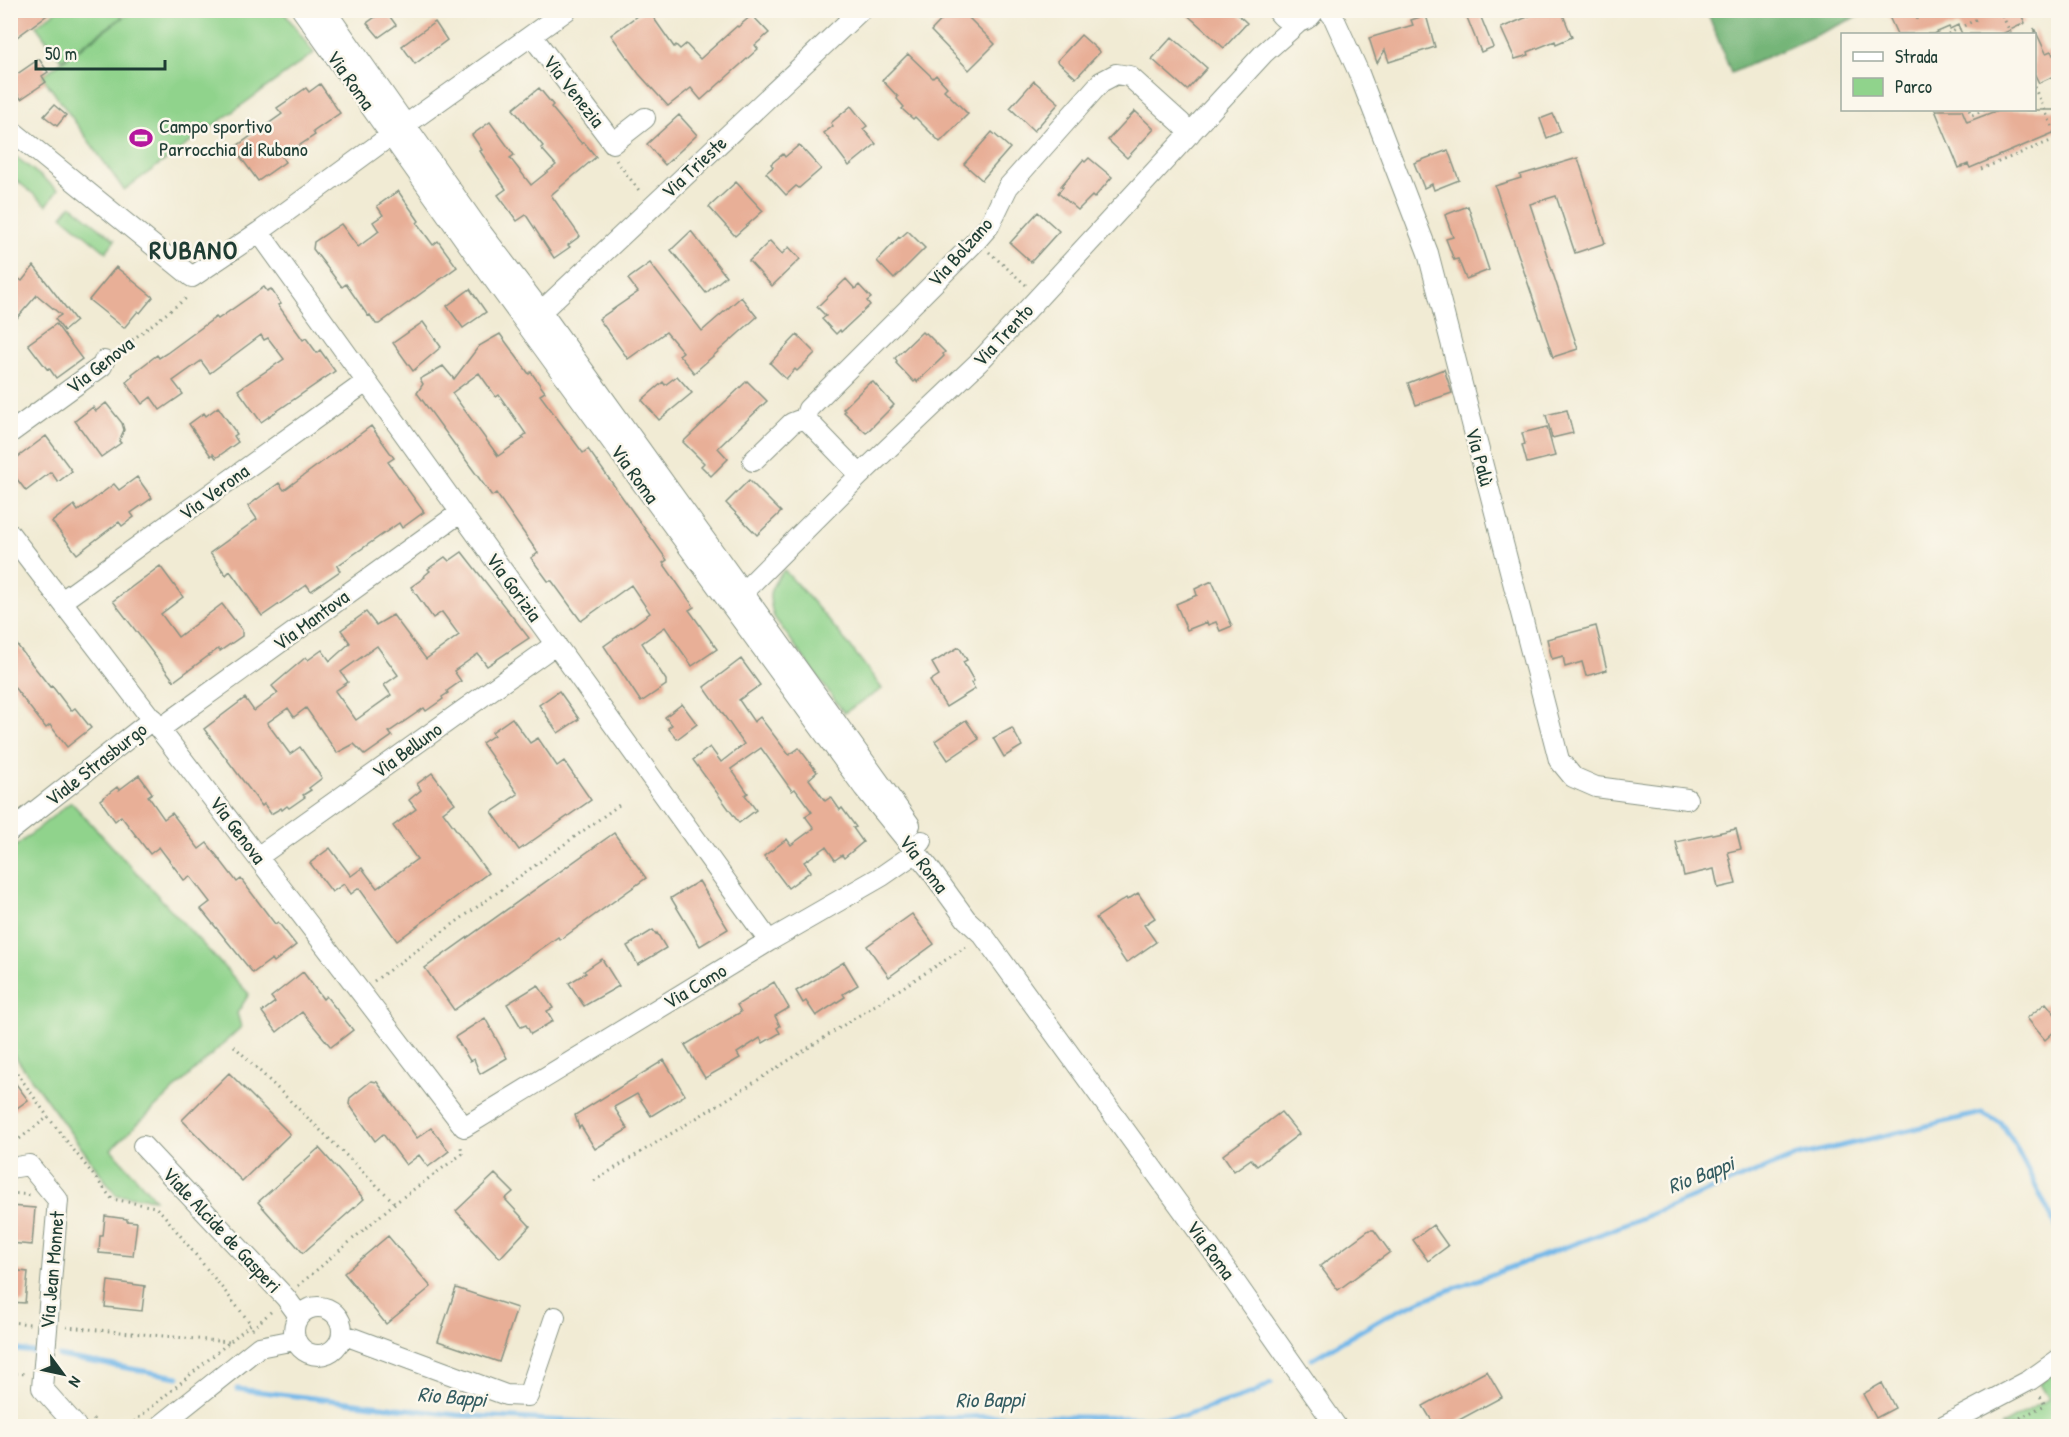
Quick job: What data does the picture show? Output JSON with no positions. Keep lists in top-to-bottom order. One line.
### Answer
{"streets":{"street":["Via Roma","Via Venezia","Via Trieste","Via Bolzano","Via Trento","Via Genova","Via Palù","Via Verona","Via Gorizia","Via Mantova","Via Belluno","Viale Strasburgo","Via Como","Viale Alcide de Gasperi","Via Jean Monnet"]},"crossings":[["Via Roma","Via Venezia"],["Via Roma","Via Trieste"],["Via Roma","Via Trento"],["Via Roma","Via Como"],["Via Venezia","Via Gorizia"],["Via Bolzano","Via Trento"],["Via Trento","Via Palù"],["Via Genova","Via Verona"],["Via Genova","Via Mantova"],["Via Genova","Via Belluno"],["Via Genova","Viale Strasburgo"],["Via Genova","Via Como"],["Via Verona","Via Gorizia"],["Via Gorizia","Via Mantova"],["Via Gorizia","Via Belluno"],["Via Gorizia","Via Como"],["Via Mantova","Viale Strasburgo"]],"districts":["RUBANO"],"water":["Rio Bappi"],"places":{"sports":["Campo sportivo Parrocchia di Rubano"]},"legend":["Strada","Parco"],"scale_bar":"50 m","north":"bottom right"}
